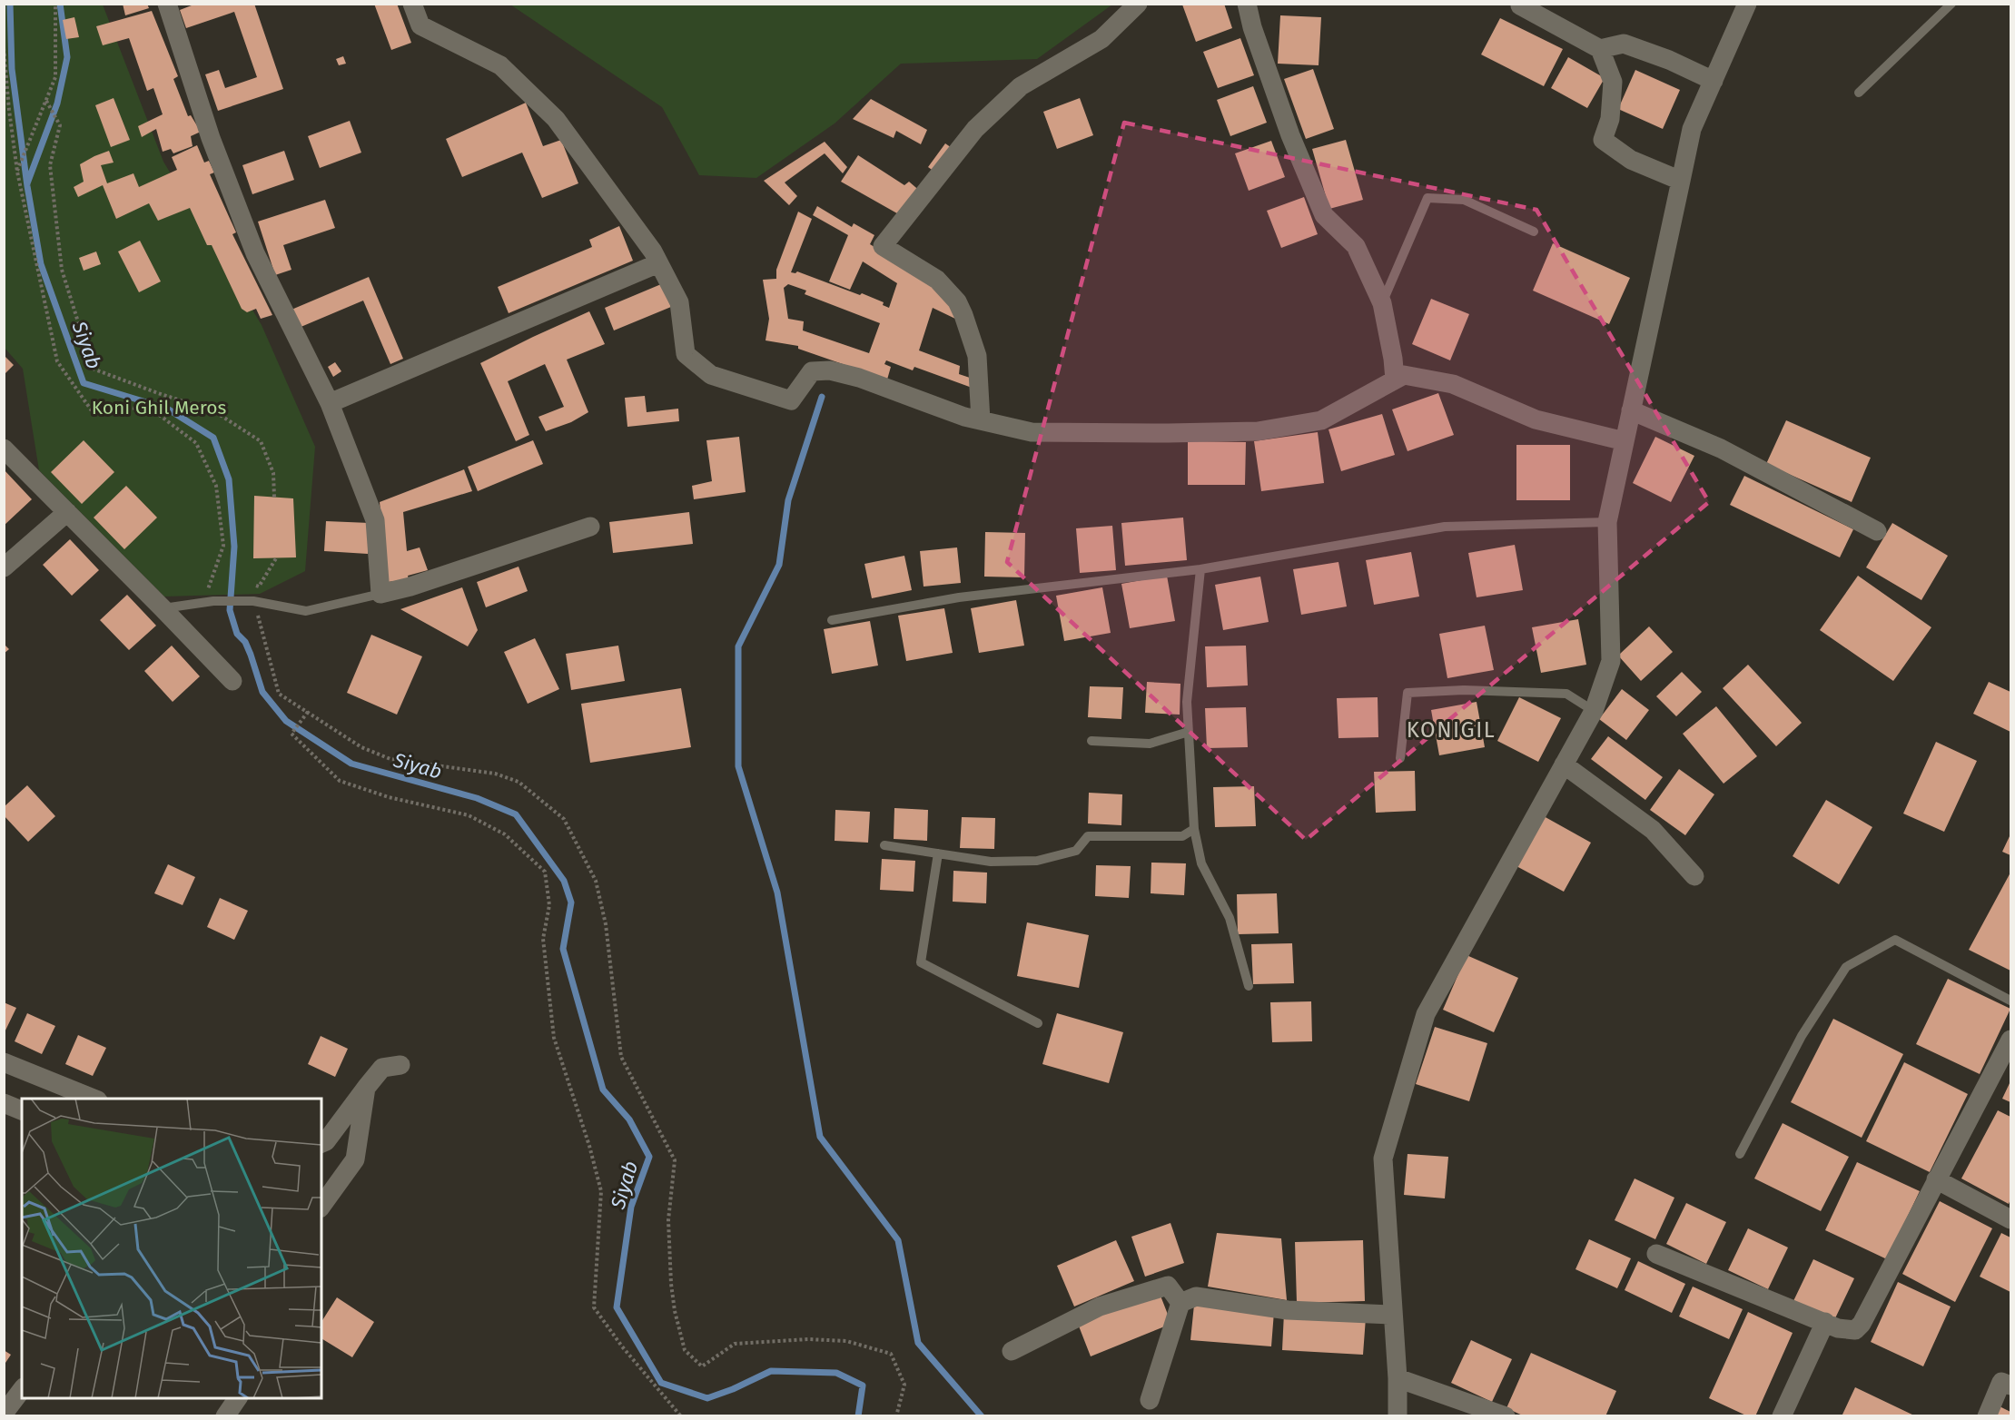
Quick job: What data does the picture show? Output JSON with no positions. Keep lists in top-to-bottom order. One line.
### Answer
{"districts":["KONIGIL"],"water":["Siyab"],"parks":["Koni Ghil Meros"]}
